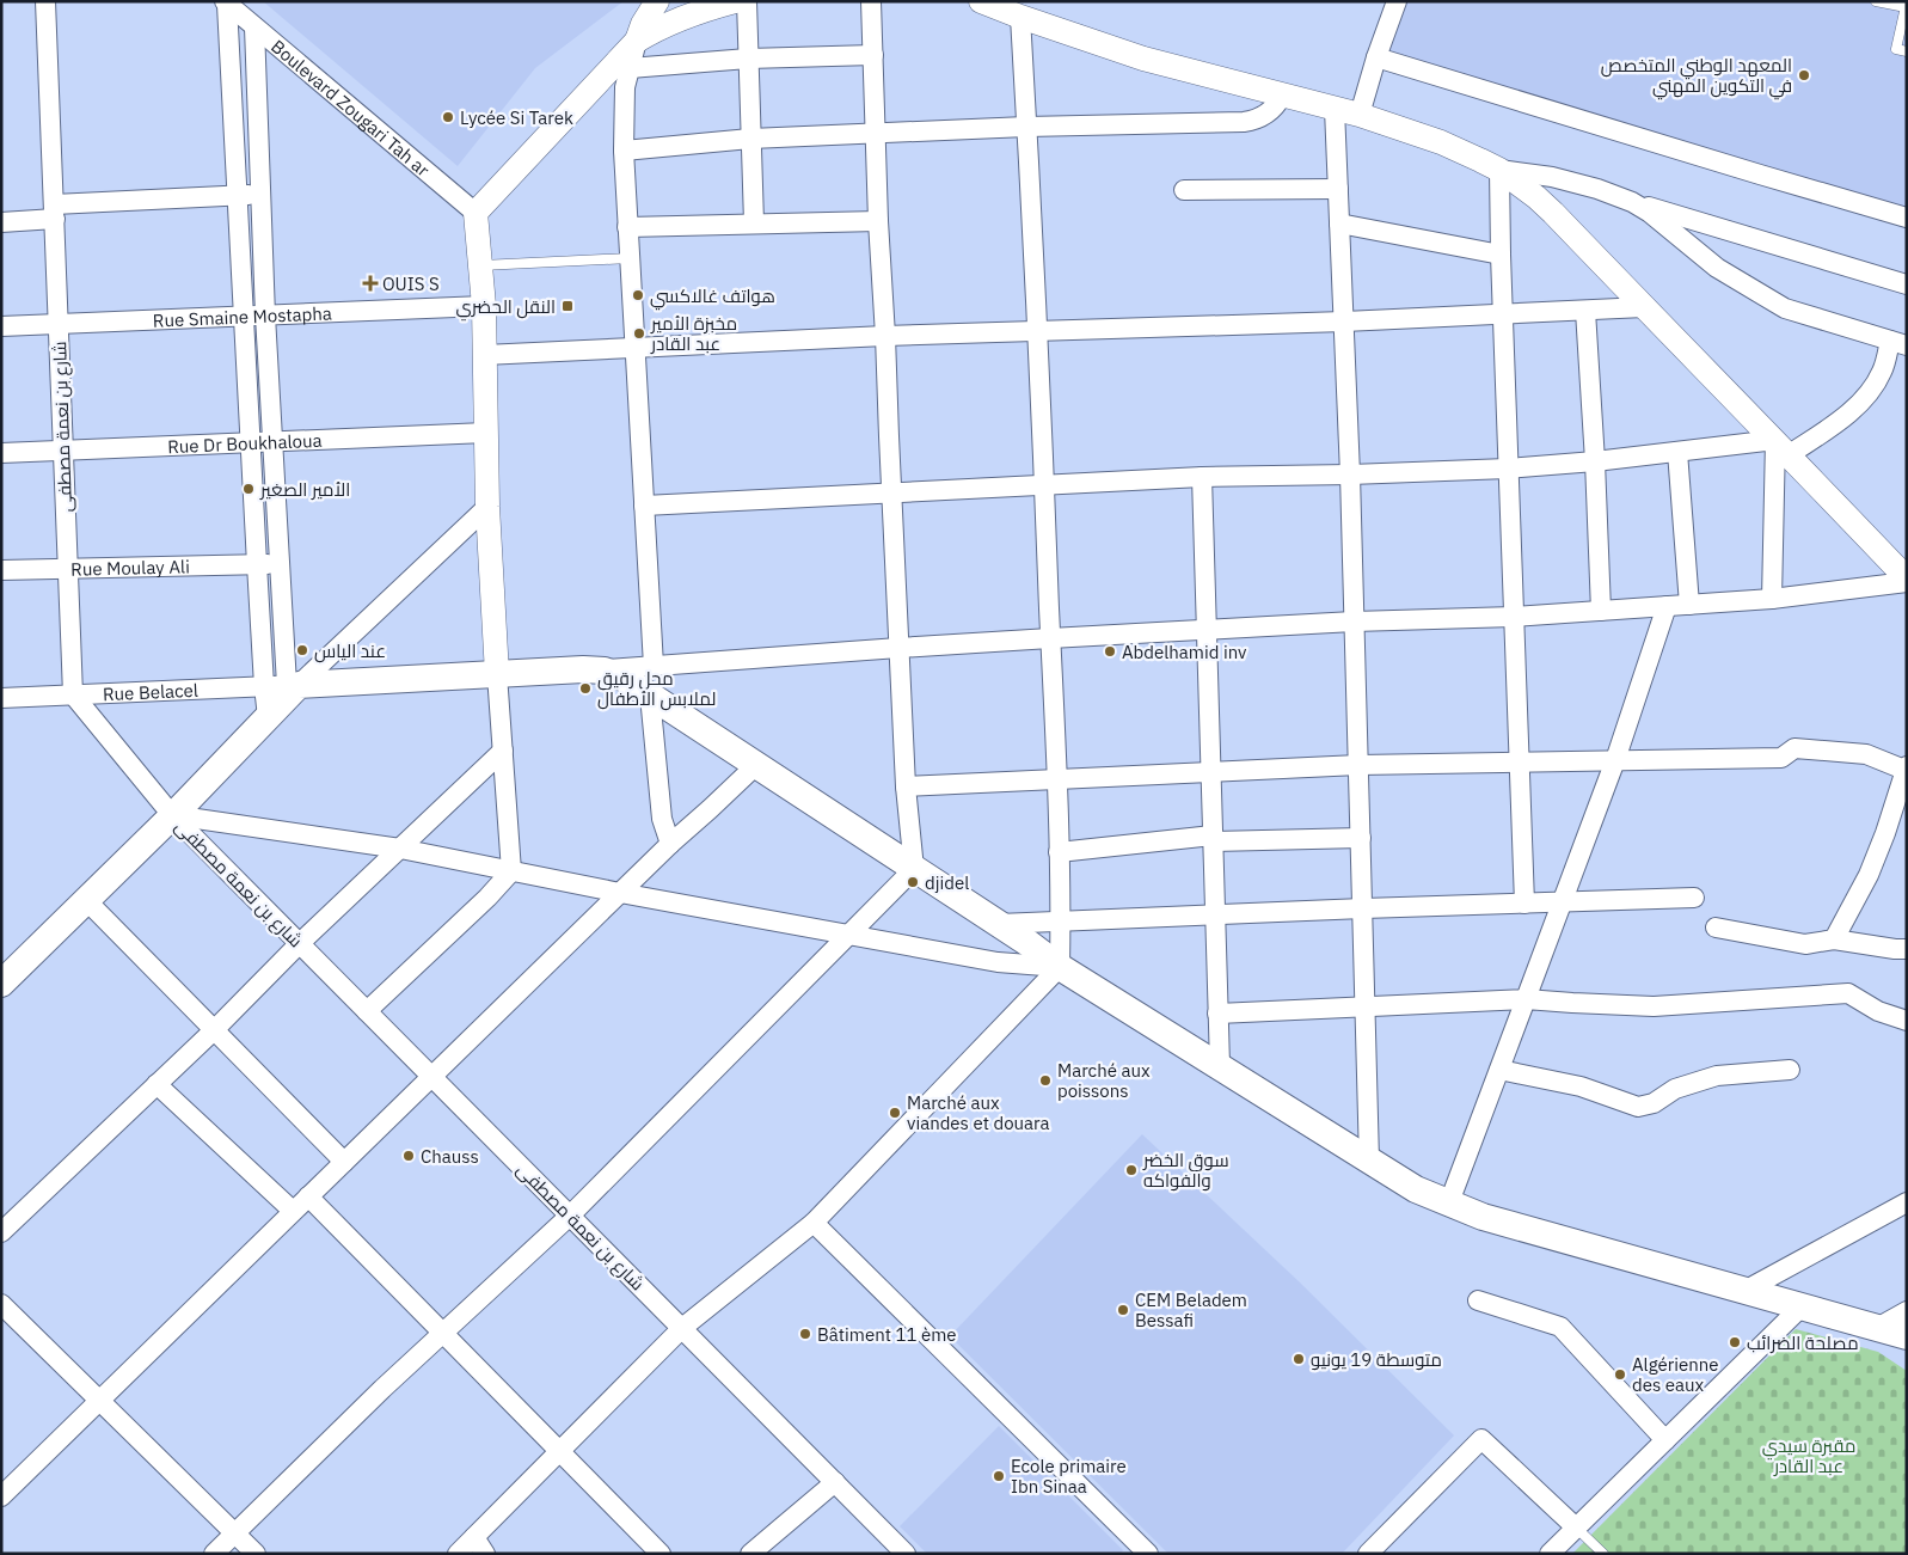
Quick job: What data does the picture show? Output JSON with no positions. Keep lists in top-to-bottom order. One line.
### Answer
{"streets":{"street":["Boulevard Zougari Tah ar","Rue Smaine Mostapha","شارع بن نعمة مصطفى","Rue Dr Boukhaloua","Rue Moulay Ali","Rue Belacel"]},"crossings":[["Rue Smaine Mostapha","شارع بن نعمة مصطفى"],["شارع بن نعمة مصطفى","Rue Dr Boukhaloua"],["شارع بن نعمة مصطفى","Rue Moulay Ali"],["شارع بن نعمة مصطفى","Rue Belacel"]],"parks":["مقبرة سيدي عبد القادر"],"places":{"other":["المعهد الوطني المتخصص في التكوين المهني","Lycée Si Tarek","هواتف غالاكسي","مخبزة الأمير عبد القادر","الأمير الصغير","عند الياس","Abdelhamid inv","محل رقيق لملابس الأطفال","djidel","Marché aux poissons","Marché aux viandes et douara","Chauss","سوق الخضر والفواكه","CEM Beladem Bessafi","Bâtiment 11 ème","مصلحة الضرائب","متوسطة 19 يونيو","Algérienne des eaux","Ecole primaire Ibn Sinaa"],"health":["OUIS S"],"transit":["النقل الحضري"]}}
